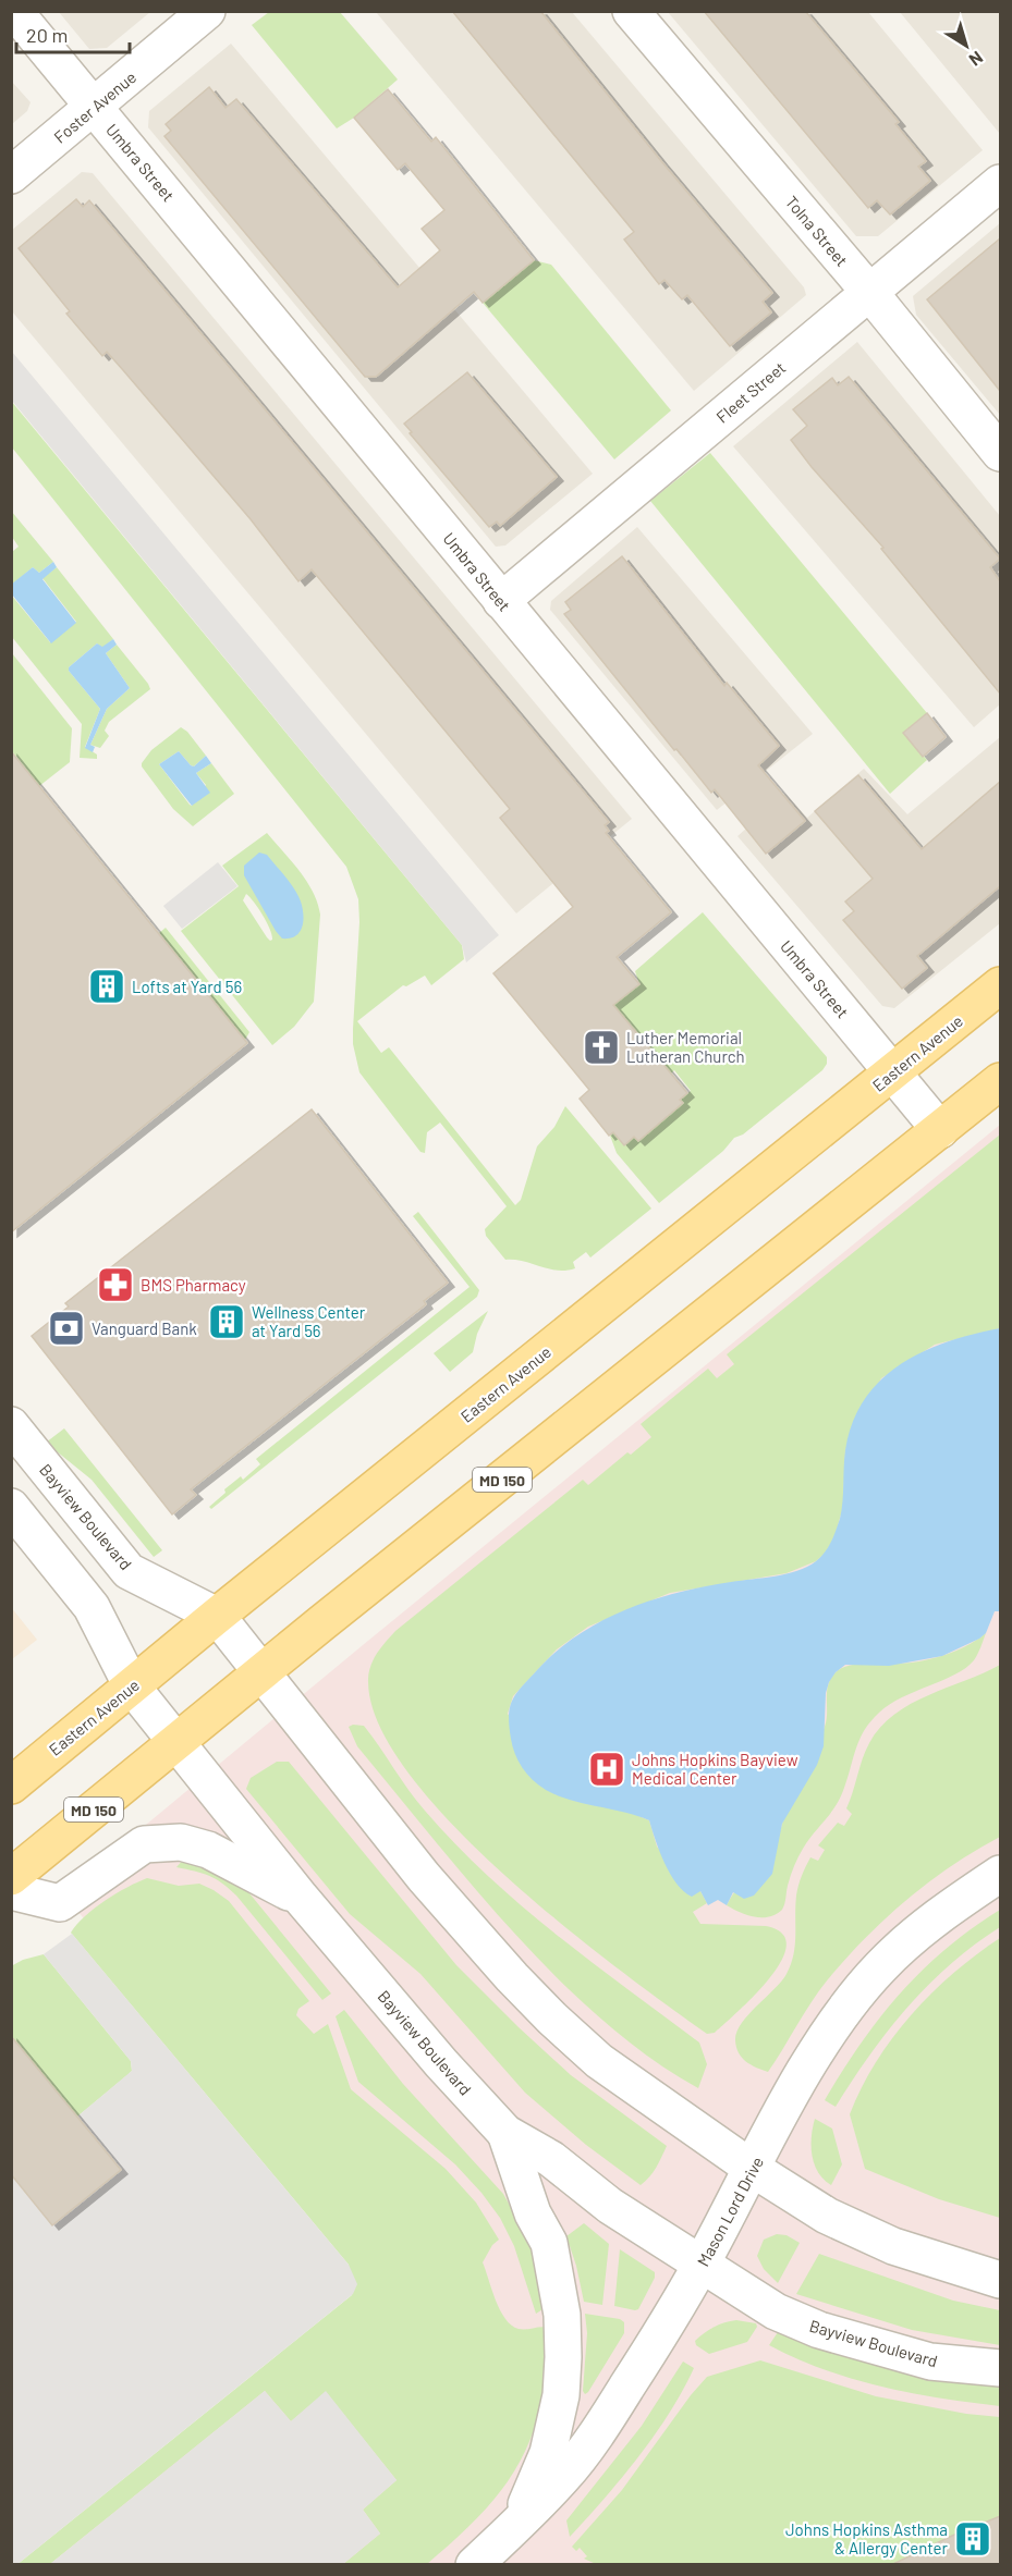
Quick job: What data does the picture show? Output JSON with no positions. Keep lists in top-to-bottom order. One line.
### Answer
{"streets":{"main road":["Eastern Avenue","MD 150"],"street":["Foster Avenue","Umbra Street","Tolna Street","Fleet Street","Bayview Boulevard","Mason Lord Drive"]},"crossings":[["Foster Avenue","Umbra Street"],["Umbra Street","Fleet Street"],["Umbra Street","Eastern Avenue"],["Umbra Street","MD 150"],["Tolna Street","Fleet Street"],["Eastern Avenue","Bayview Boulevard"],["MD 150","Bayview Boulevard"],["Bayview Boulevard","Mason Lord Drive"]],"places":{"building":["Lofts at Yard 56","Wellness Center at Yard 56","Johns Hopkins Asthma & Allergy Center"],"church":["Luther Memorial Lutheran Church"],"pharmacy":["BMS Pharmacy"],"bank":["Vanguard Bank"],"hospital":["Johns Hopkins Bayview Medical Center"]},"scale_bar":"20 m","north":"bottom right"}
